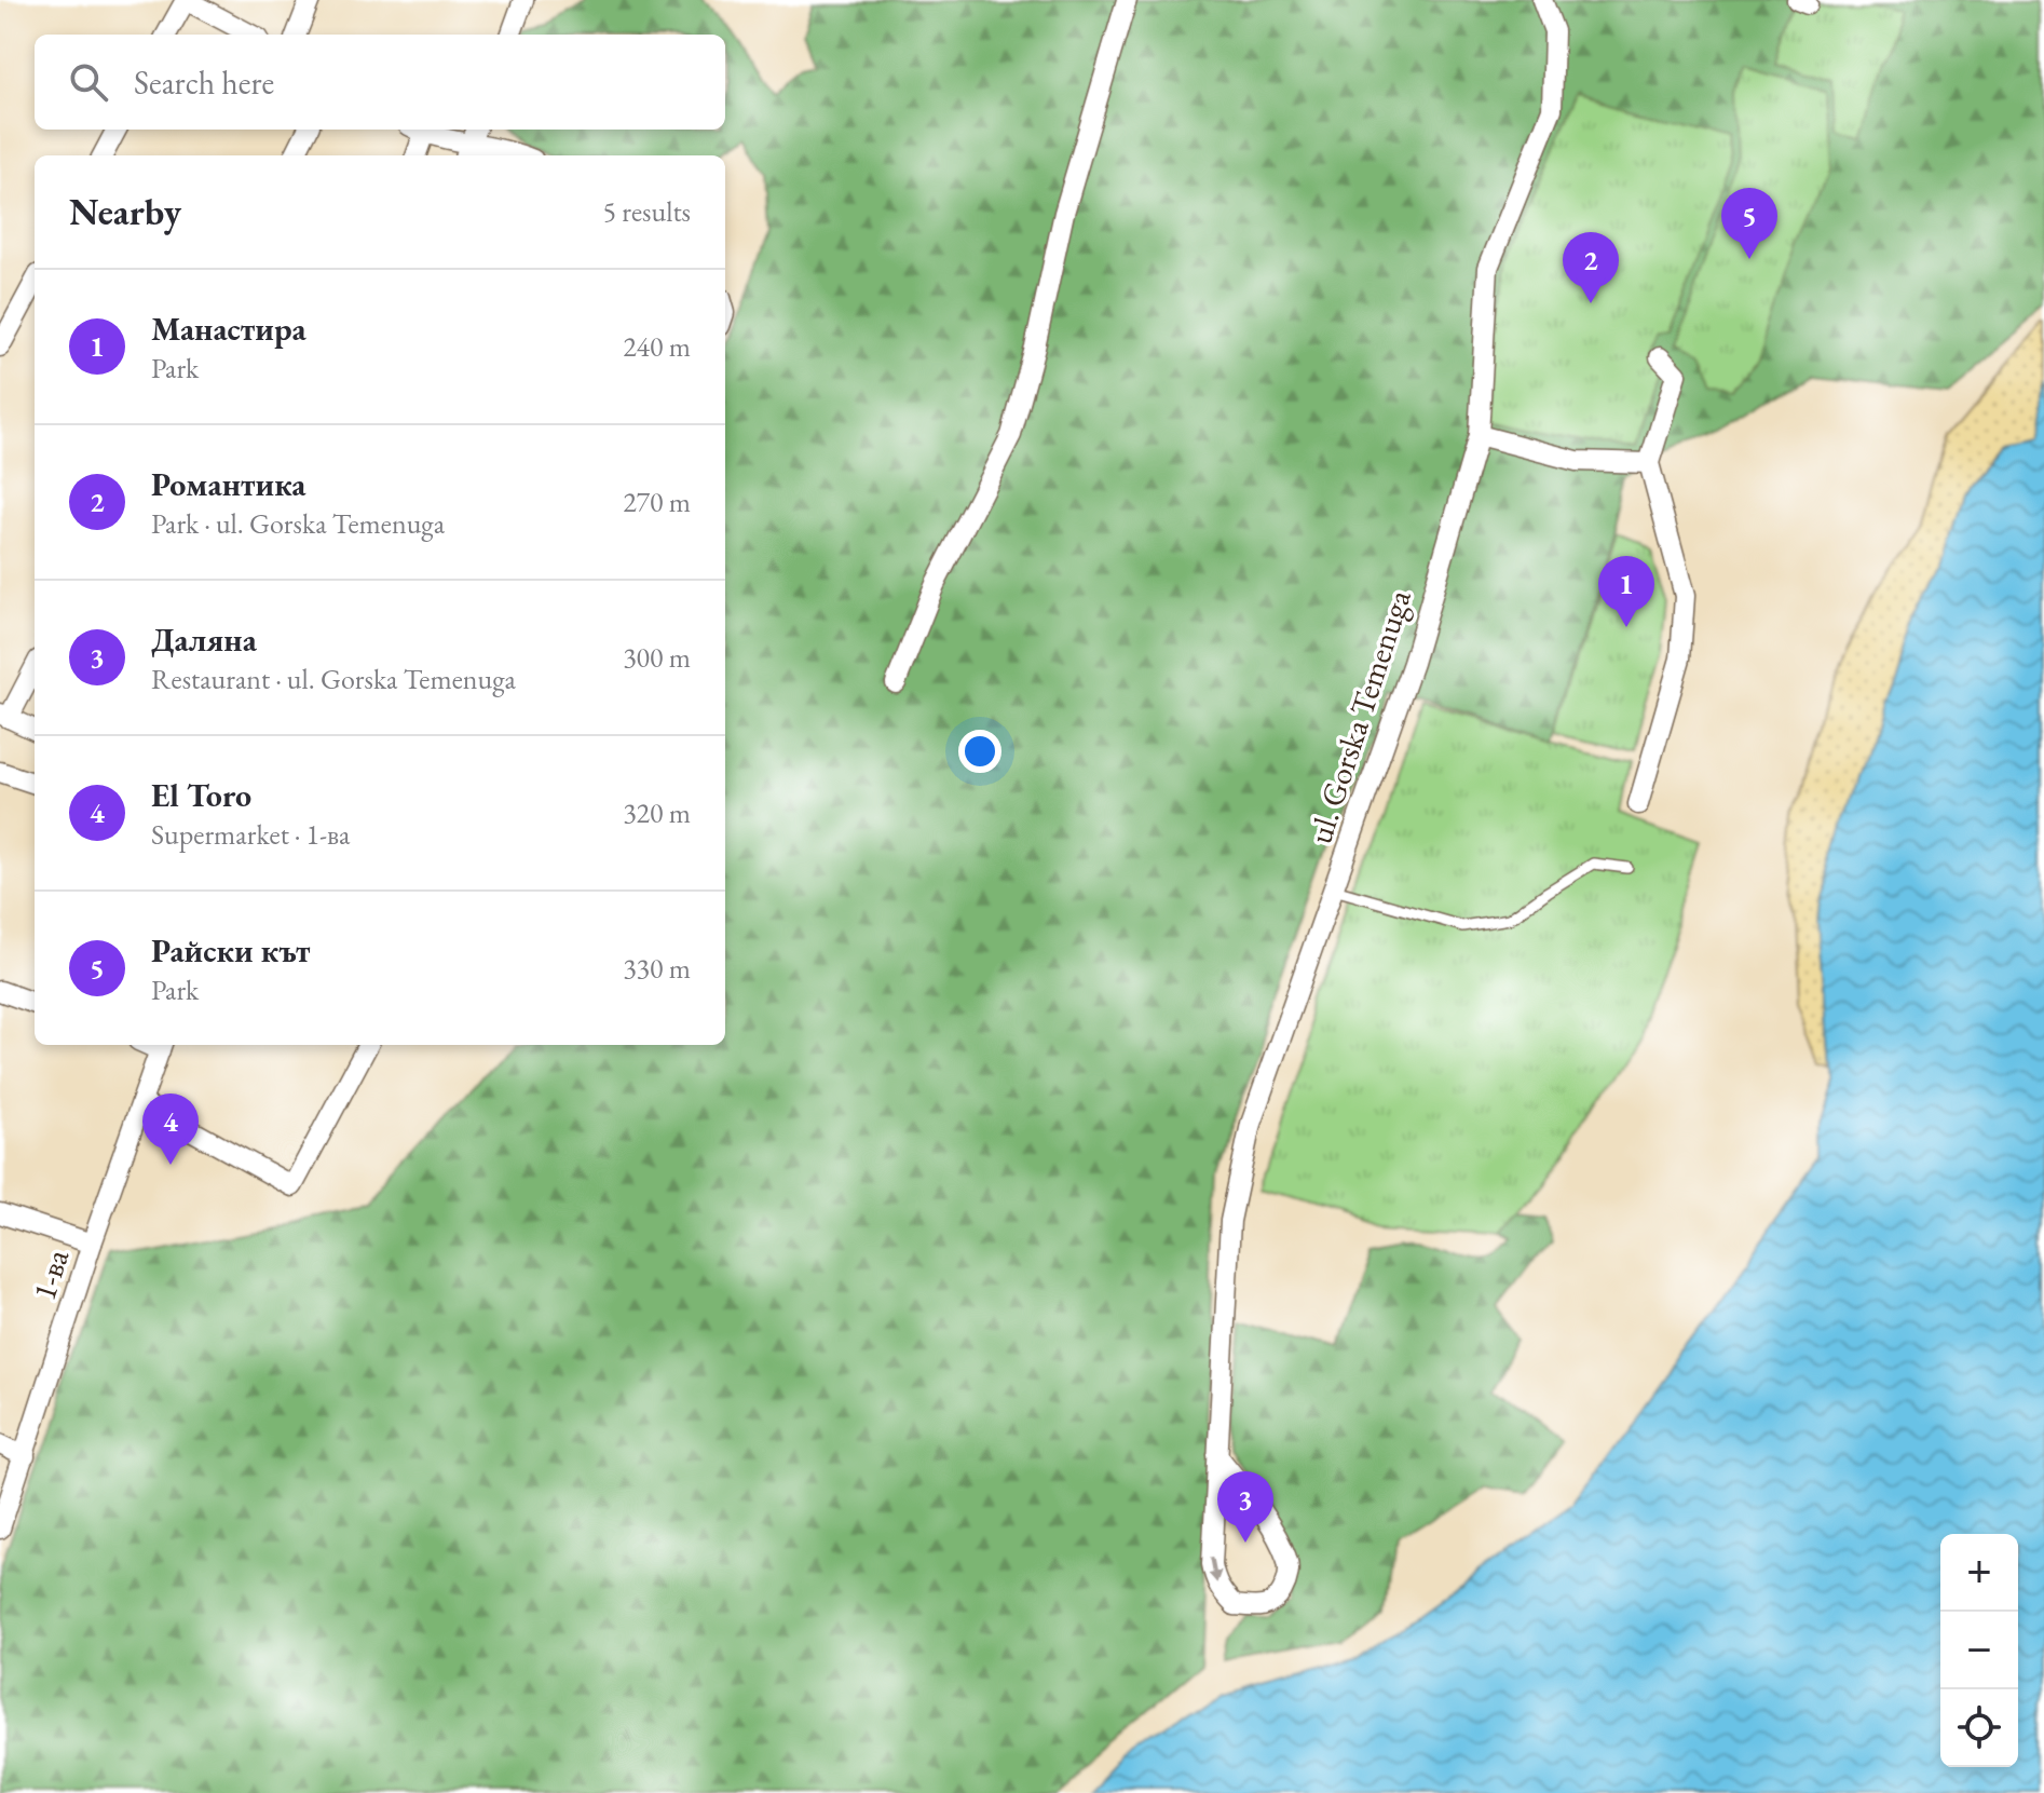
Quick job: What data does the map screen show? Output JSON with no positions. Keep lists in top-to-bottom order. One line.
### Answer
{"streets":{"street":["ul. Gorska Temenuga","1-ва"]},"page":{"search":"Search here","heading":["Nearby","5 results"],"pins":["5","2","1","4","3"],"list":[{"mark":"1","name":"Манастира","note":"Park","value":"240 m"},{"mark":"2","name":"Романтика","note":"Park · ul. Gorska Temenuga","value":"270 m"},{"mark":"3","name":"Даляна","note":"Restaurant · ul. Gorska Temenuga","value":"300 m"},{"mark":"4","name":"El Toro","note":"Supermarket · 1-ва","value":"320 m"},{"mark":"5","name":"Райски кът","note":"Park","value":"330 m"}],"map_buttons":["+","−"]}}
